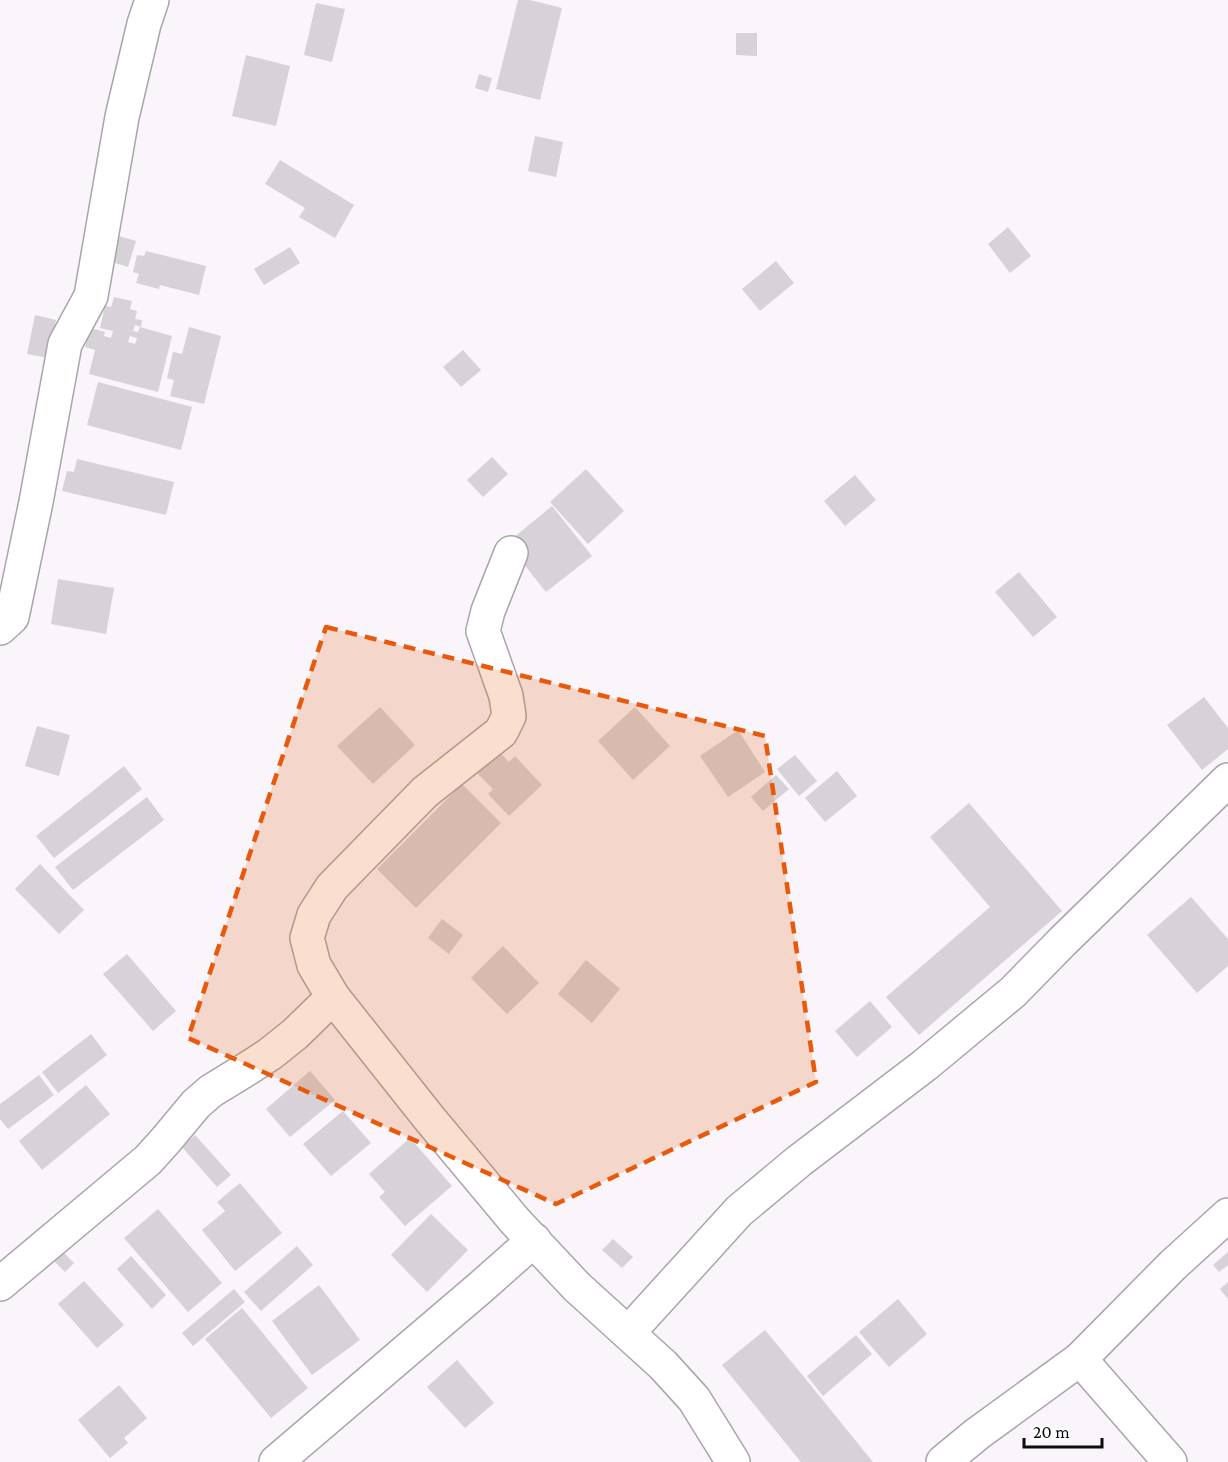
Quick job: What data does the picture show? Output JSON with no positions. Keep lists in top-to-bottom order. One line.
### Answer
{"scale_bar":"20 m"}
